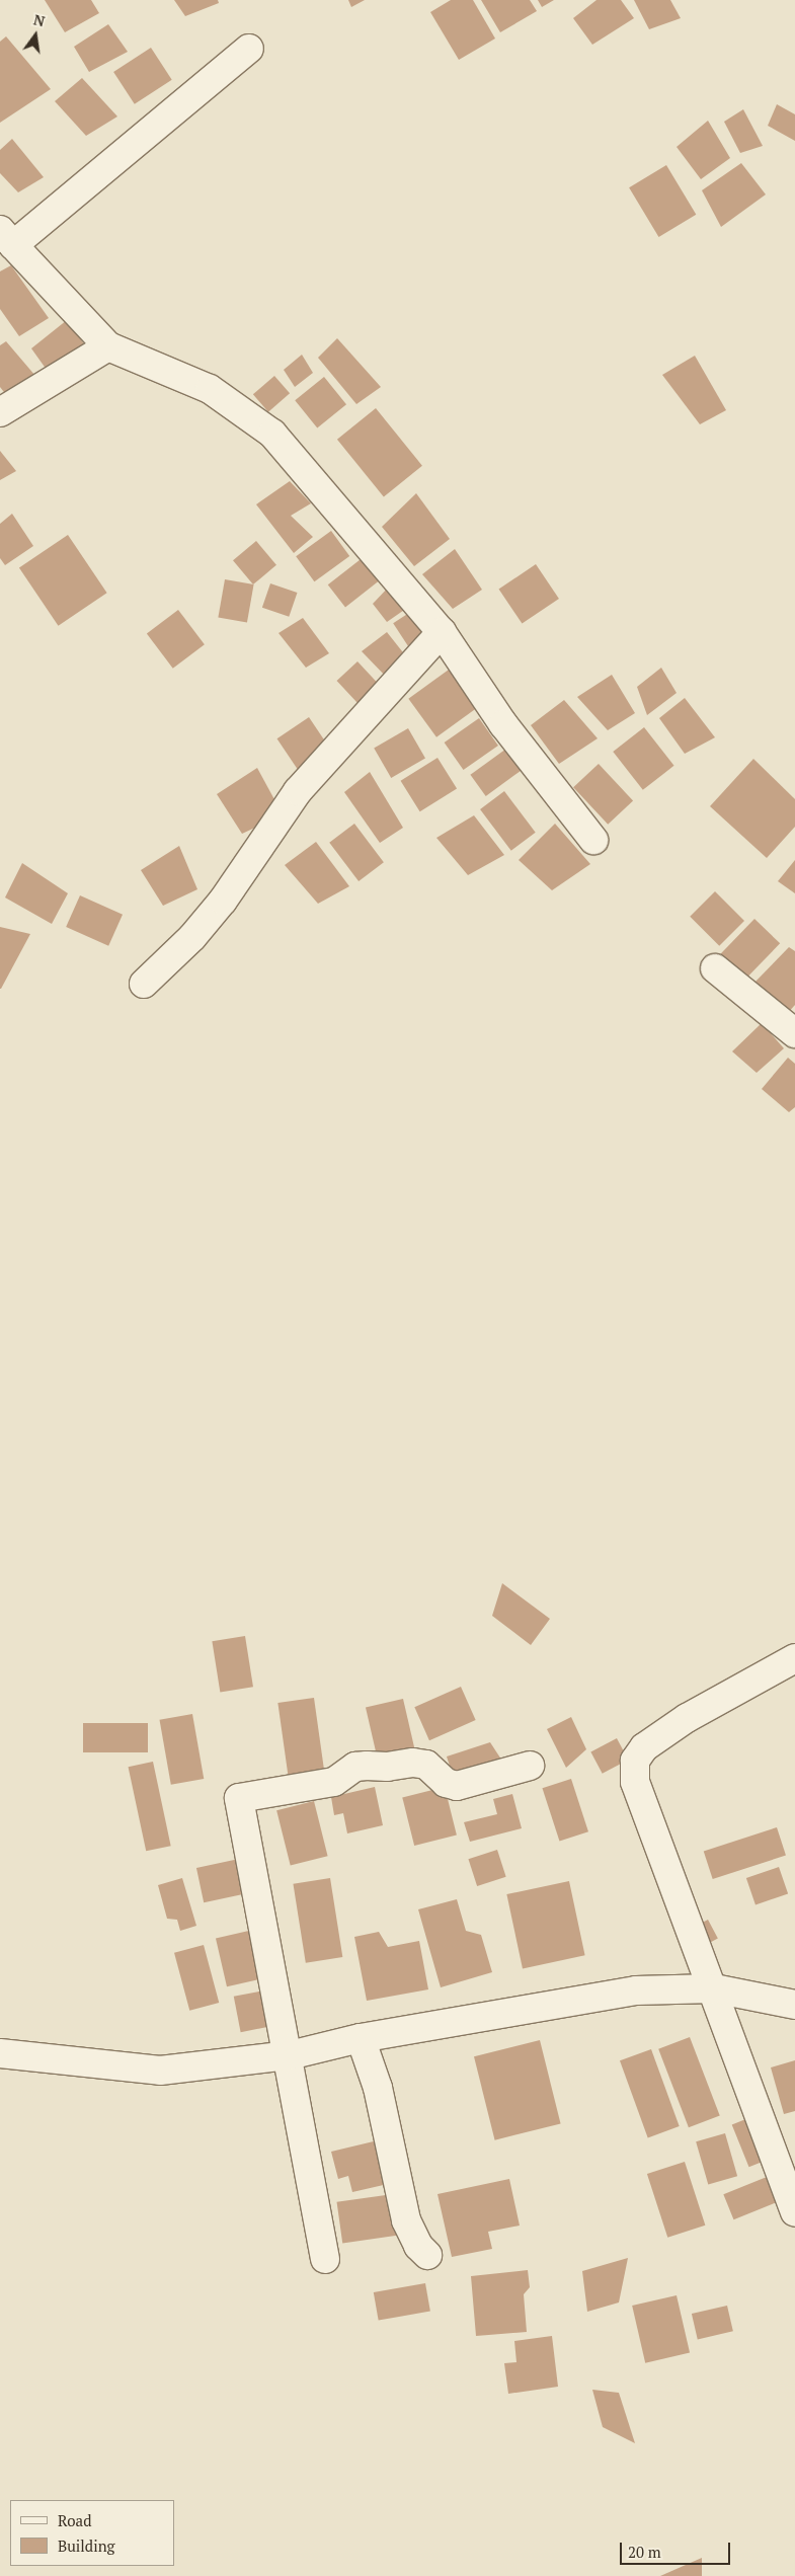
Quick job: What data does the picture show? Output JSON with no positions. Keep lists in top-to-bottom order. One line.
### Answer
{"legend":["Road","Building"],"scale_bar":"20 m","north":"top"}
